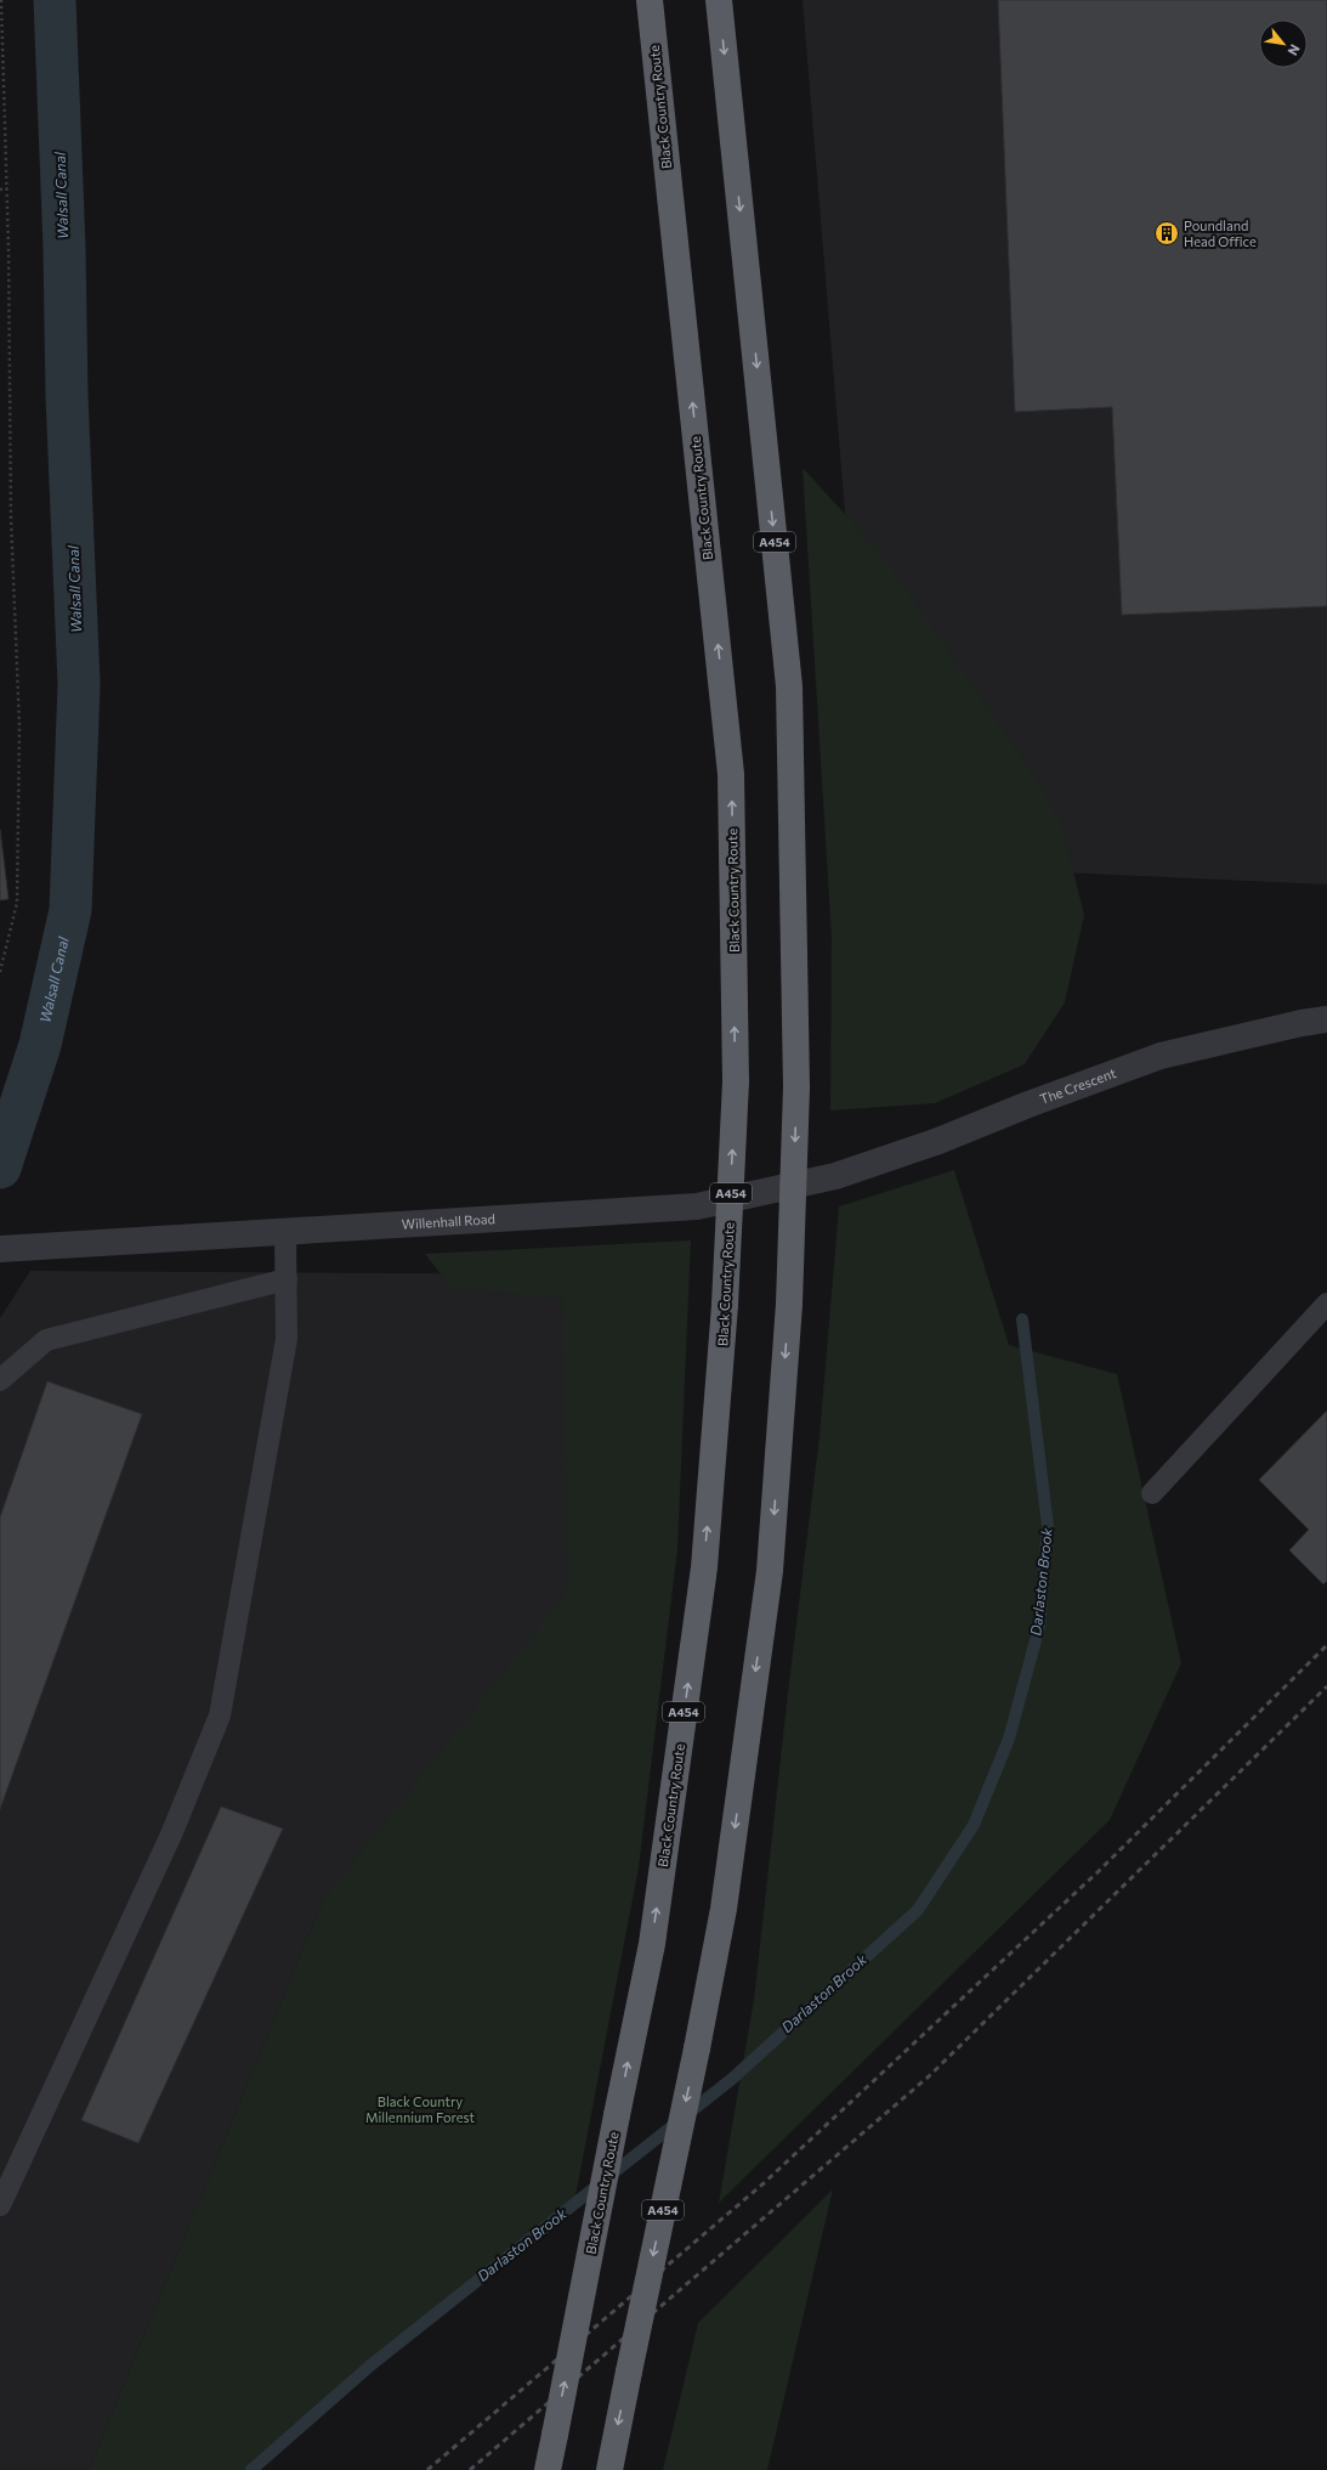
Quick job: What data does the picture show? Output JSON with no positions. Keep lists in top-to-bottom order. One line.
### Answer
{"streets":{"highway":["Black Country Route","A454"],"street":["The Crescent","Willenhall Road"]},"crossings":[["The Crescent","Willenhall Road"]],"water":["Walsall Canal","Darlaston Brook"],"parks":["Black Country Millennium Forest"],"places":{"building":["Poundland Head Office"]},"north":"bottom right"}
